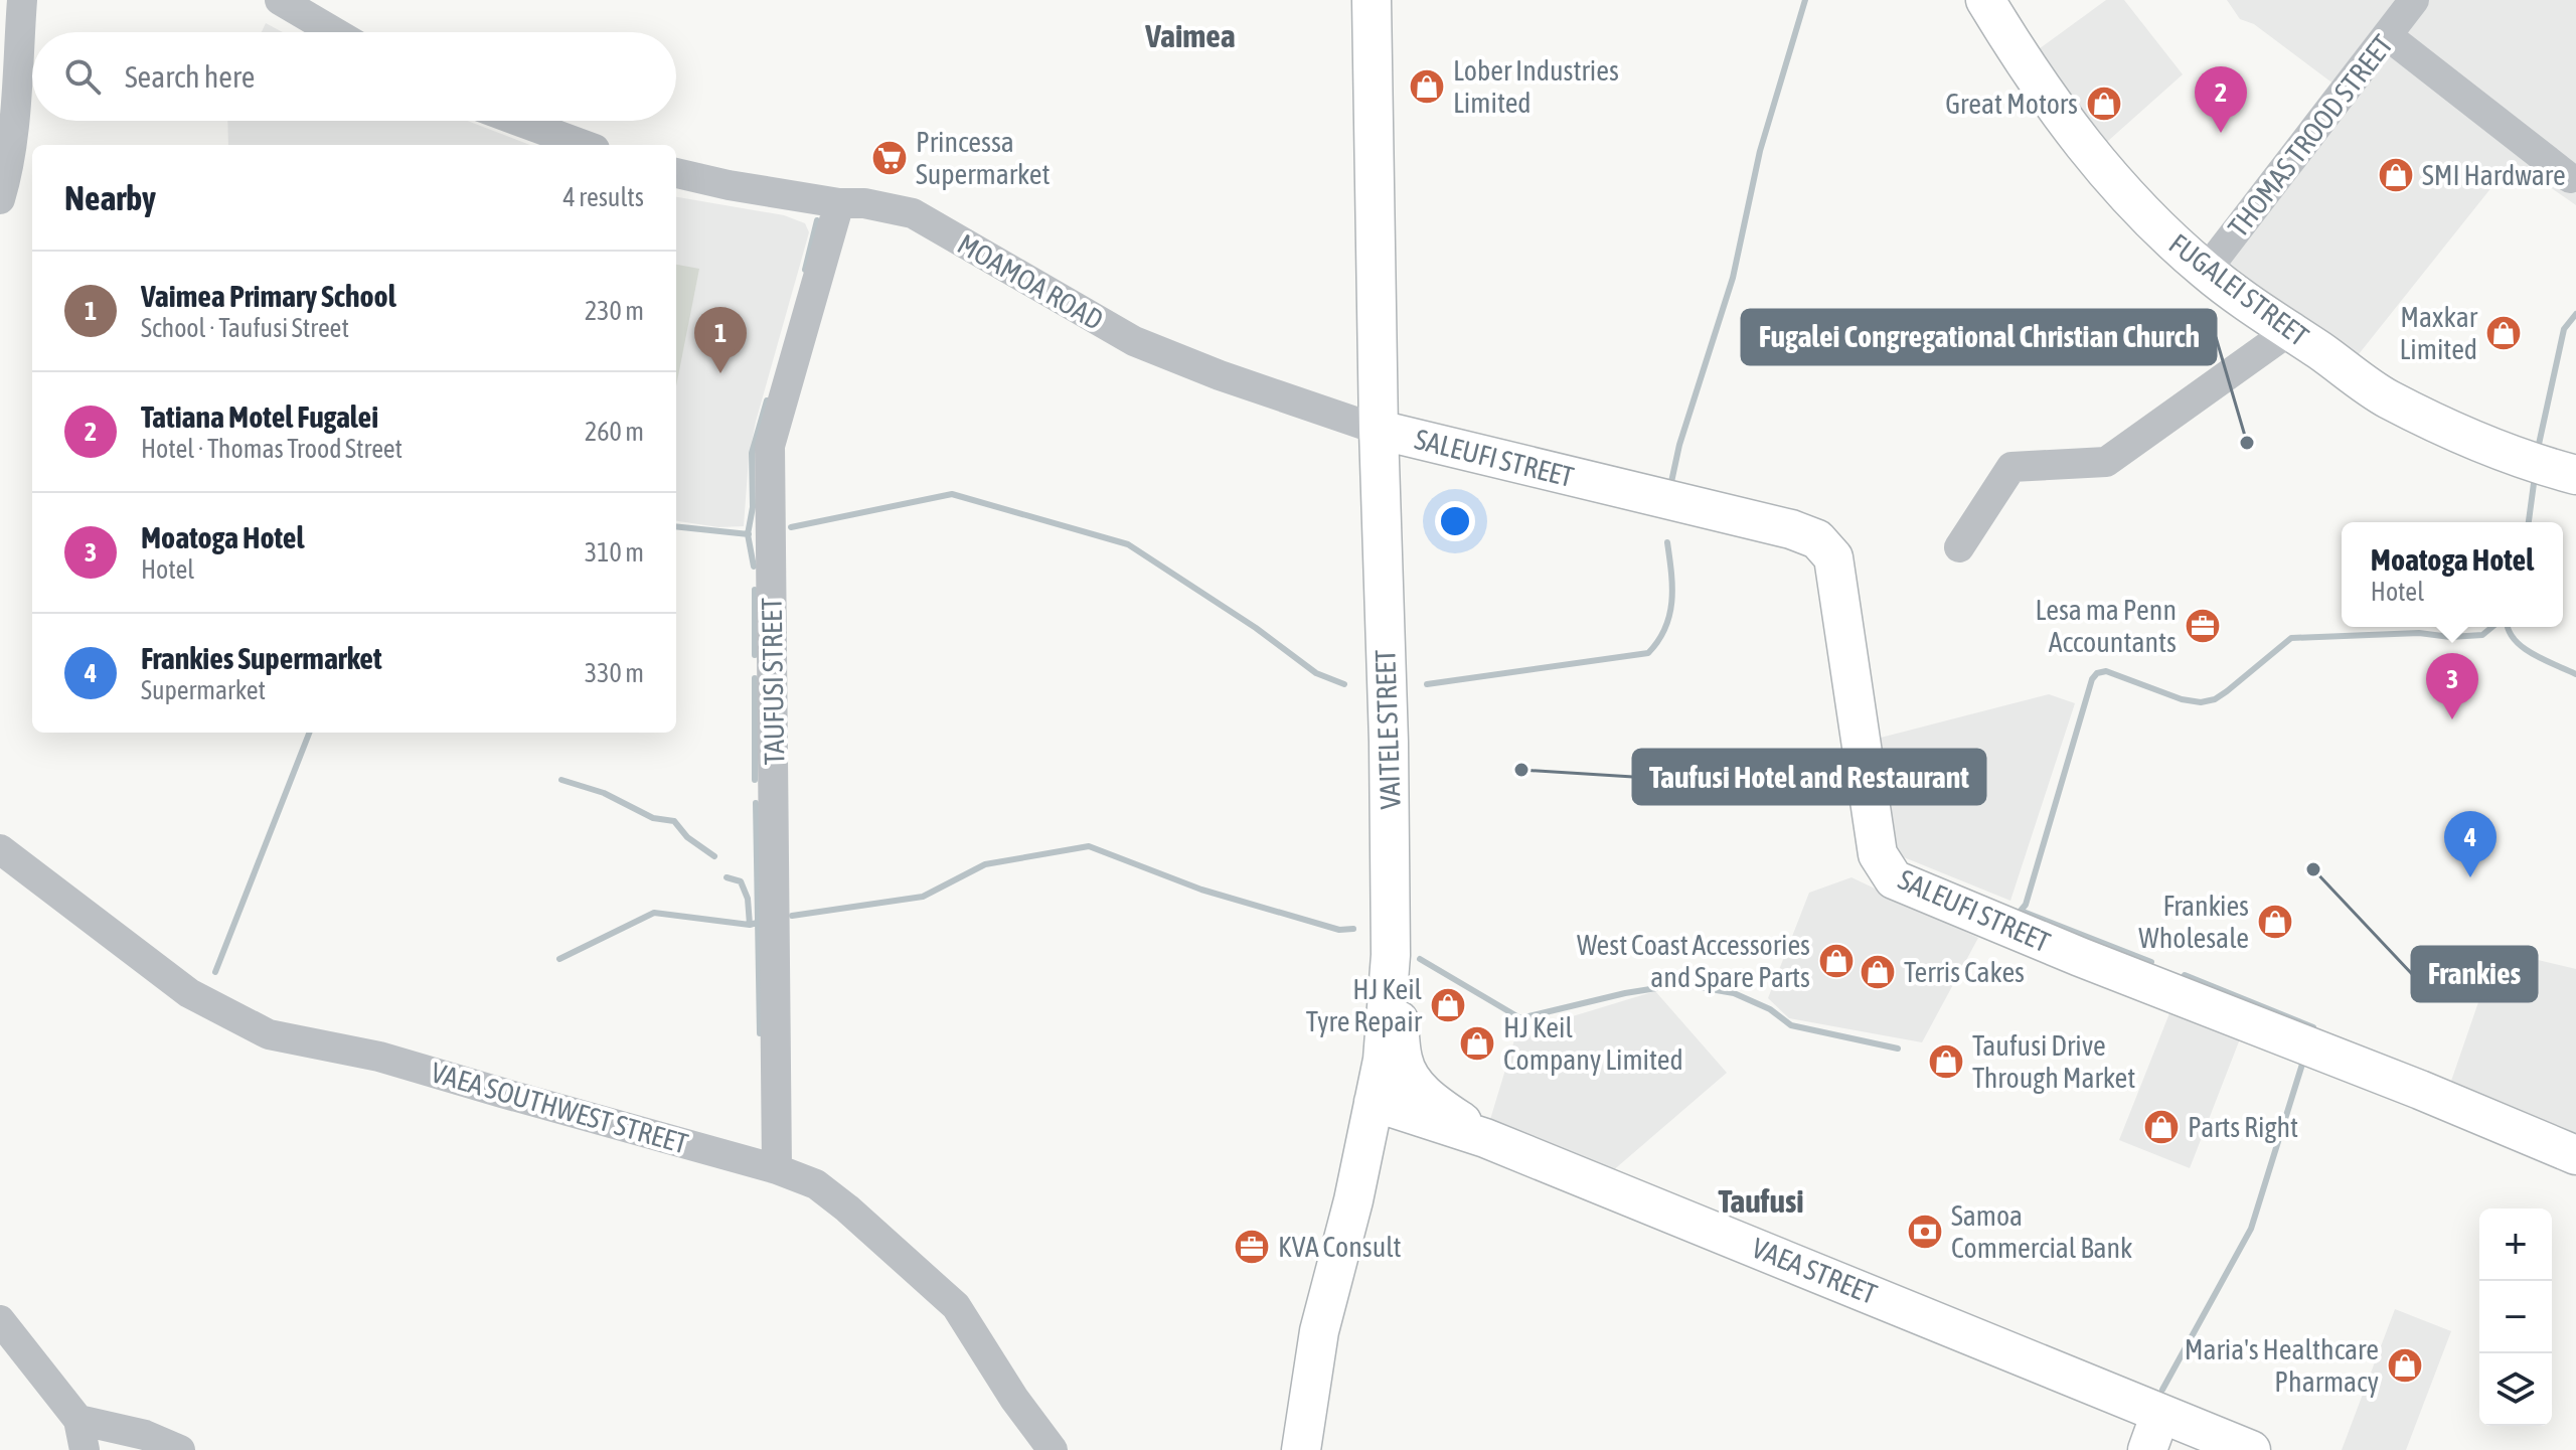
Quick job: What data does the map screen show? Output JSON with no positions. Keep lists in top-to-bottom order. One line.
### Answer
{"streets":{"main road":["FUGALEI STREET","SALEUFI STREET","VAITELE STREET","VAEA STREET"],"street":["THOMAS TROOD STREET","MOAMOA ROAD","TAUFUSI STREET","VAEA SOUTHWEST STREET"]},"crossings":[["THOMAS TROOD STREET","FUGALEI STREET"],["MOAMOA ROAD","SALEUFI STREET"],["MOAMOA ROAD","TAUFUSI STREET"],["MOAMOA ROAD","VAITELE STREET"],["SALEUFI STREET","VAITELE STREET"],["TAUFUSI STREET","VAEA SOUTHWEST STREET"],["VAITELE STREET","VAEA STREET"]],"districts":["Vaimea","Taufusi"],"places":{"shop":["Lober Industries Limited","Great Motors","SMI Hardware","Maxkar Limited","Frankies Wholesale","West Coast Accessories and Spare Parts","Terris Cakes","HJ Keil Tyre Repair","HJ Keil Company Limited","Taufusi Drive Through Market","Parts Right","Maria's Healthcare Pharmacy"],"supermarket":["Princessa Supermarket"],"other":["Fugalei Congregational Christian Church","Taufusi Hotel and Restaurant","Frankies"],"office":["Lesa ma Penn Accountants","KVA Consult"],"bank":["Samoa Commercial Bank"]},"page":{"search":"Search here","pins":["2","1","3","4"],"heading":["Nearby","4 results"],"list":[{"mark":"1","name":"Vaimea Primary School","note":"School · Taufusi Street","value":"230 m"},{"mark":"2","name":"Tatiana Motel Fugalei","note":"Hotel · Thomas Trood Street","value":"260 m"},{"mark":"3","name":"Moatoga Hotel","note":"Hotel","value":"310 m"},{"mark":"4","name":"Frankies Supermarket","note":"Supermarket","value":"330 m"}],"popup":["Moatoga Hotel","Hotel"],"map_buttons":["+","−"]}}
